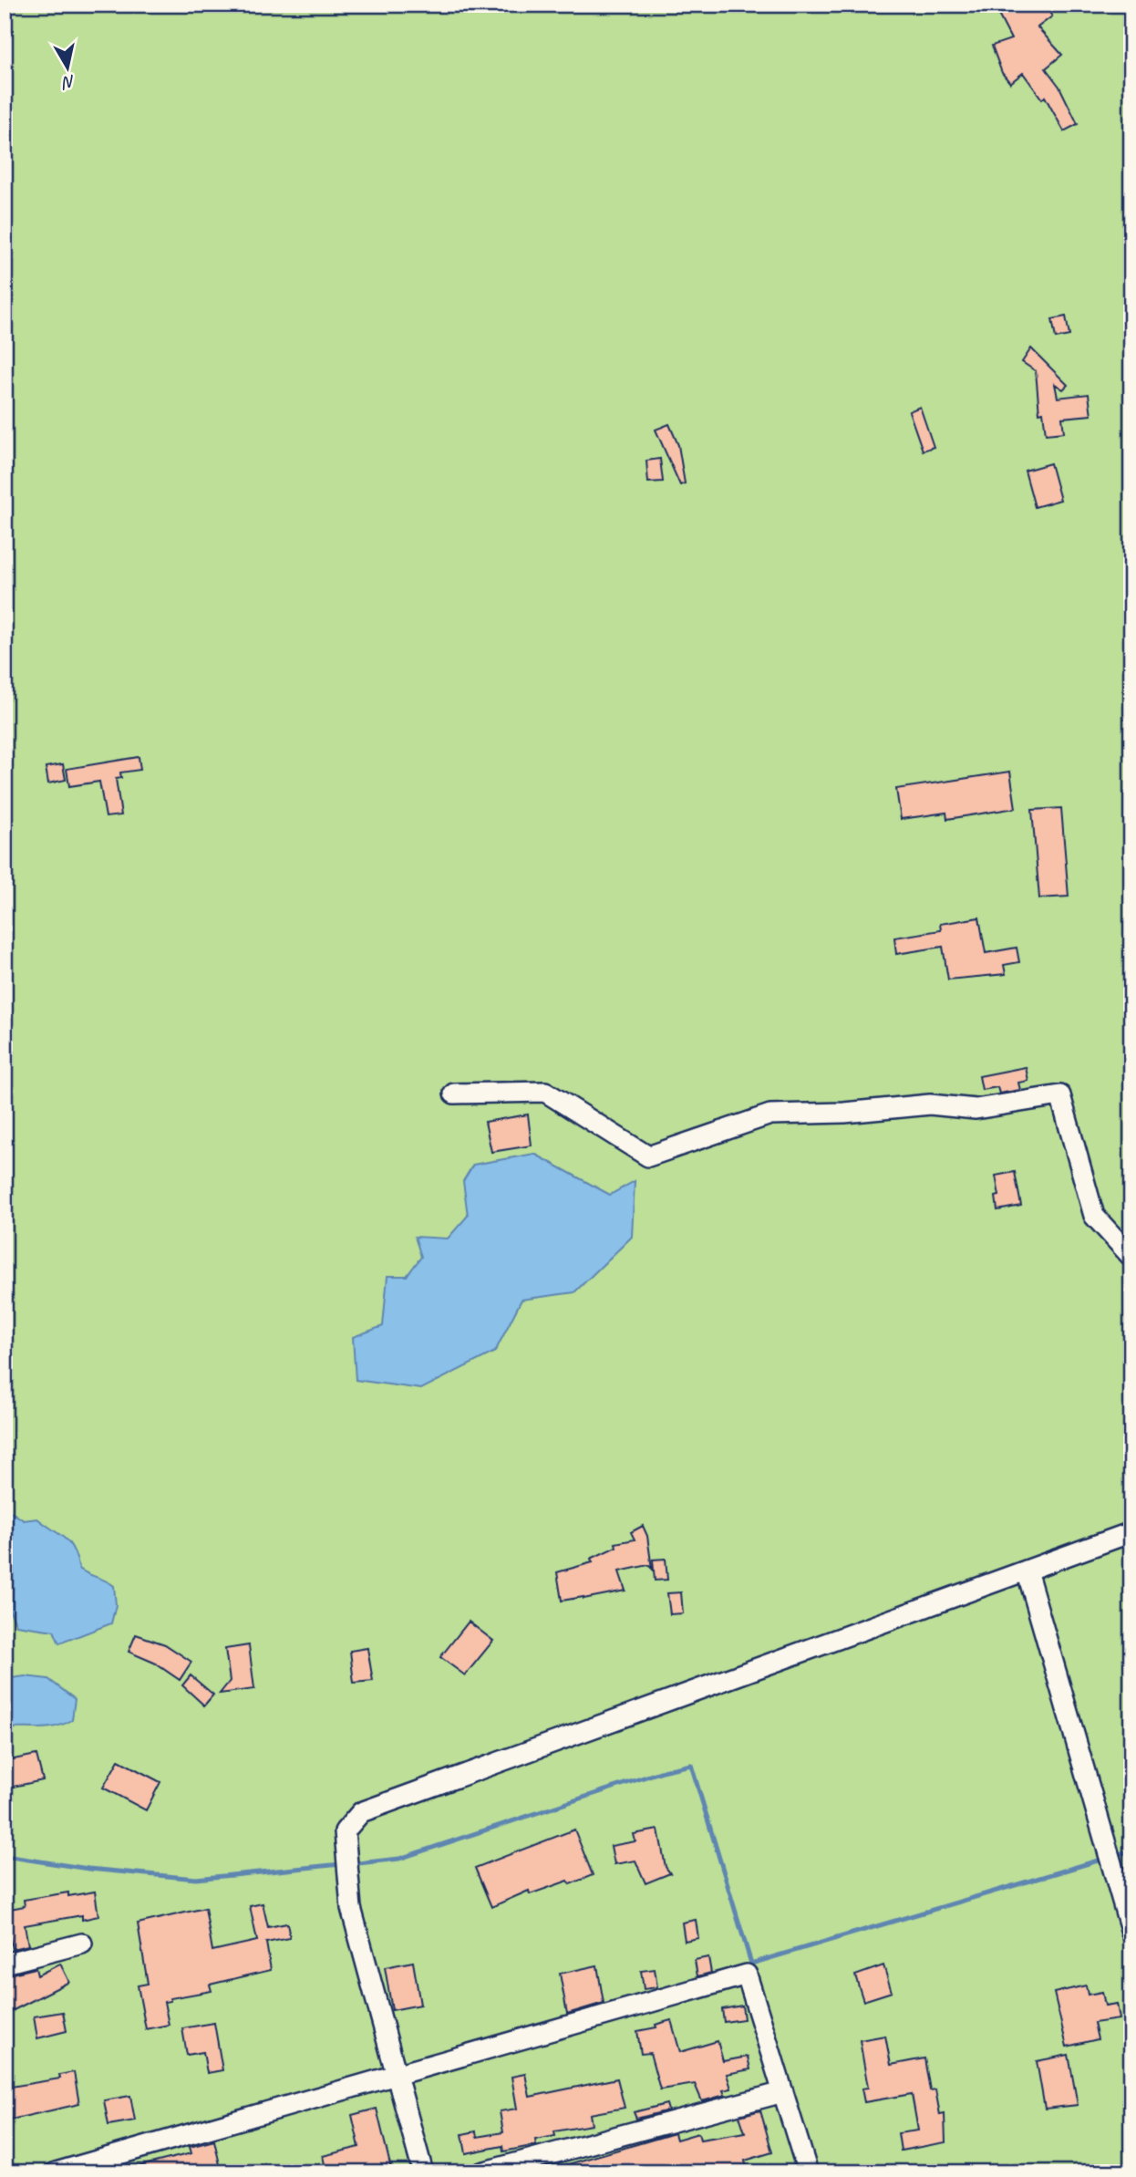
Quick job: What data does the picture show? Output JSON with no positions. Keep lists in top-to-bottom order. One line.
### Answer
{"north":"bottom"}
